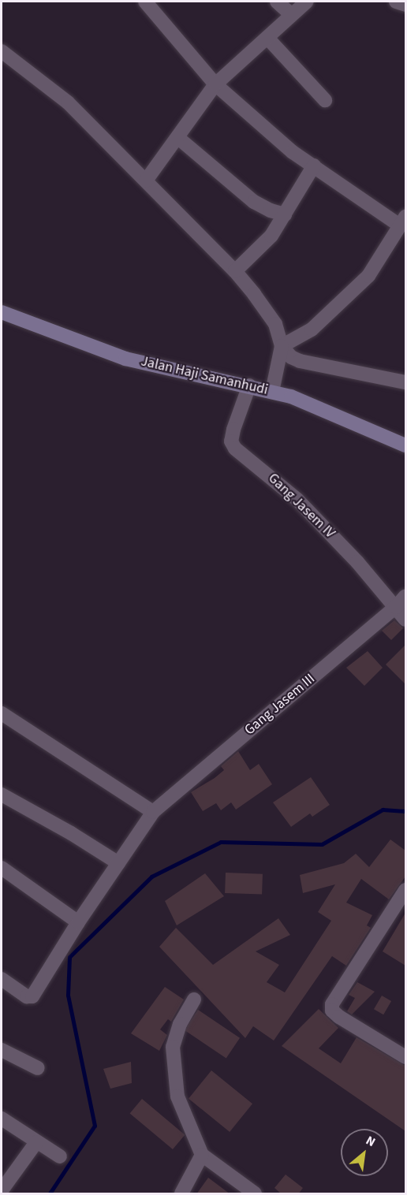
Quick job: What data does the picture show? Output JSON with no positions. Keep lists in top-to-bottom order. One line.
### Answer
{"streets":{"street":["Jalan Haji Samanhudi","Gang Jasem IV","Gang Jasem III"]},"crossings":[["Jalan Haji Samanhudi","Gang Jasem IV"],["Gang Jasem IV","Gang Jasem III"]],"north":"top right"}
